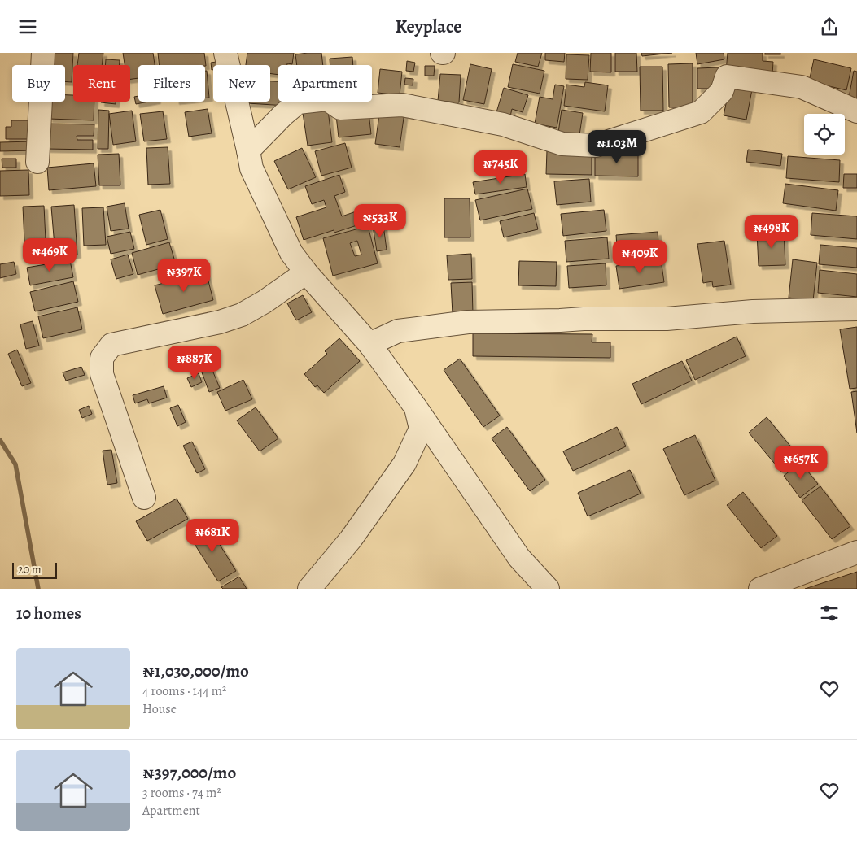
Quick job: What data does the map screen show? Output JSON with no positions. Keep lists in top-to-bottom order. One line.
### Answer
{"scale_bar":"20 m","page":{"header":"Keyplace","chip":["Buy","Rent","Filters","New","Apartment"],"price":["₦1.03M","₦745K","₦533K","₦498K","₦469K","₦409K","₦397K","₦887K","₦657K","₦681K"],"scale":"20 m","heading":"10 homes","list":[{"name":"₦1,030,000/mo","note":"4 rooms · 144 m² · House"},{"name":"₦397,000/mo","note":"3 rooms · 74 m² · Apartment"}]}}
